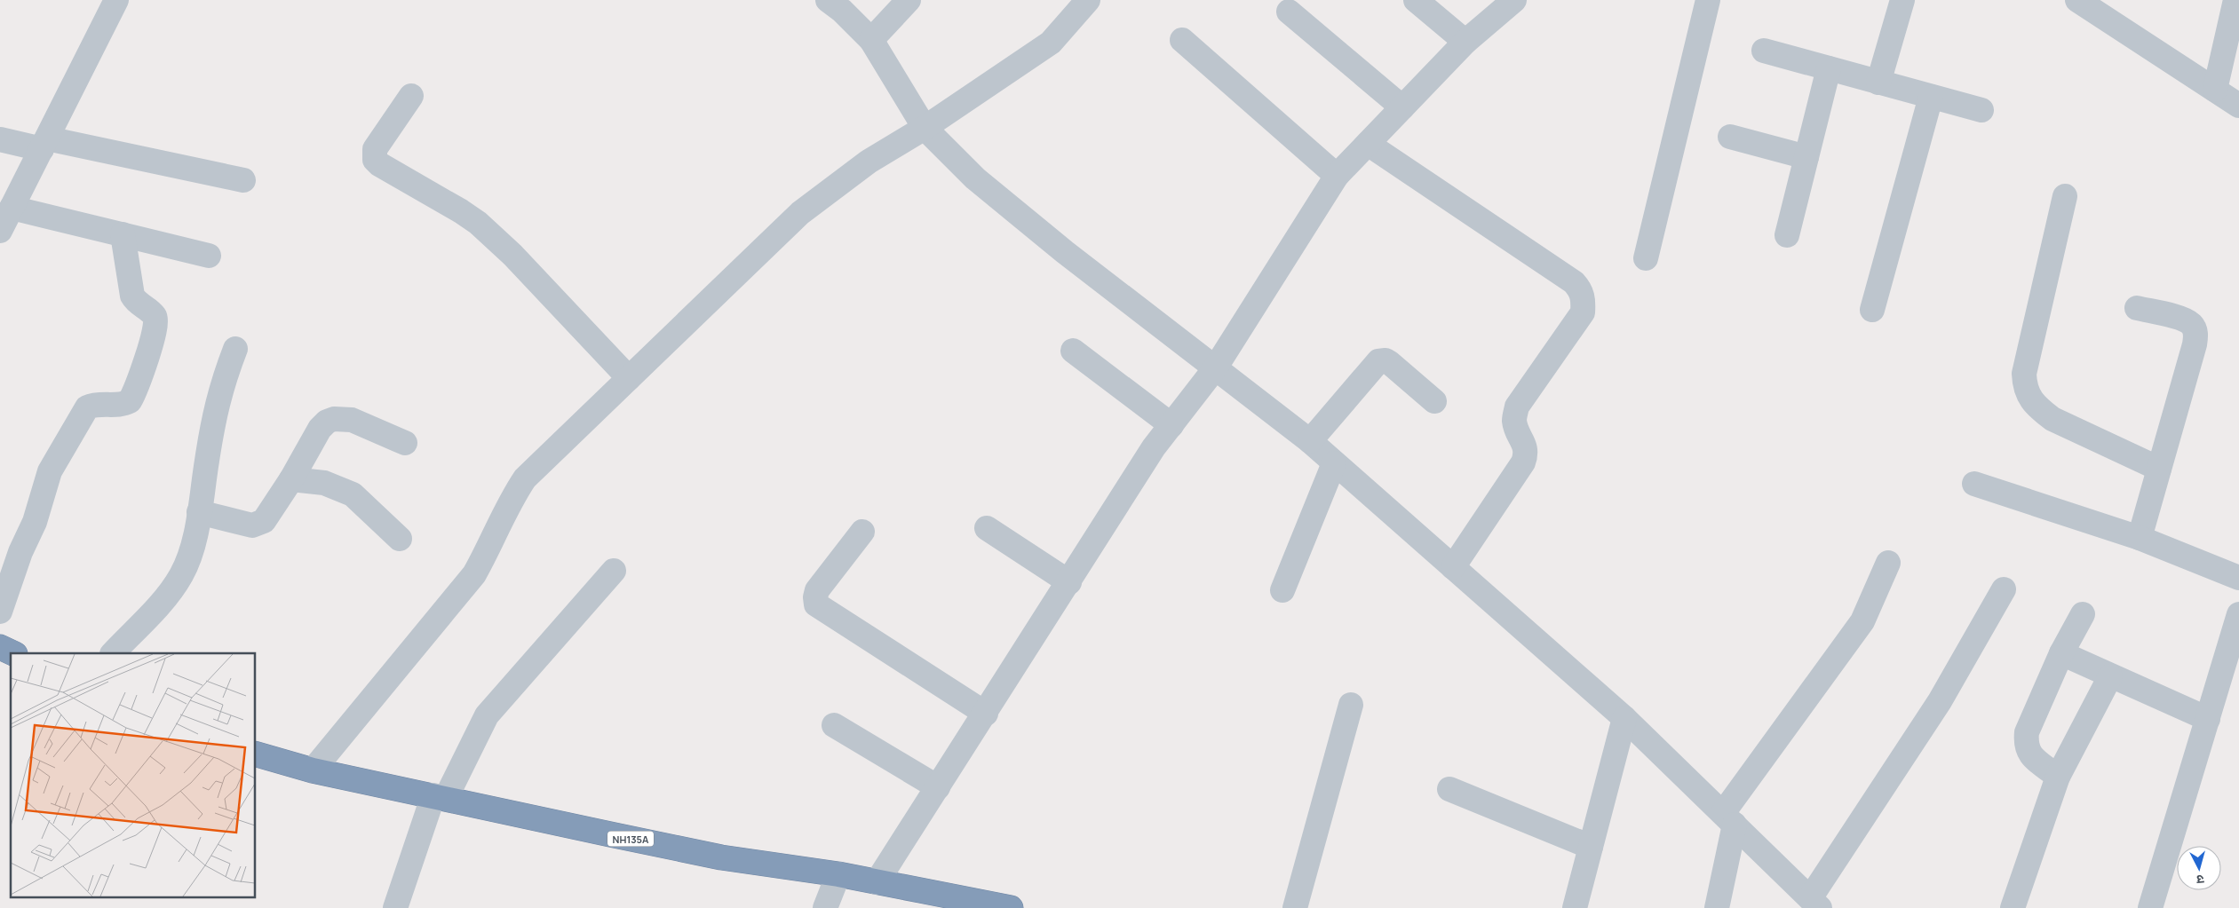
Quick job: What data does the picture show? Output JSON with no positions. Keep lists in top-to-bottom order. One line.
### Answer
{"streets":{"highway":["NH135A"]},"north":"bottom"}
